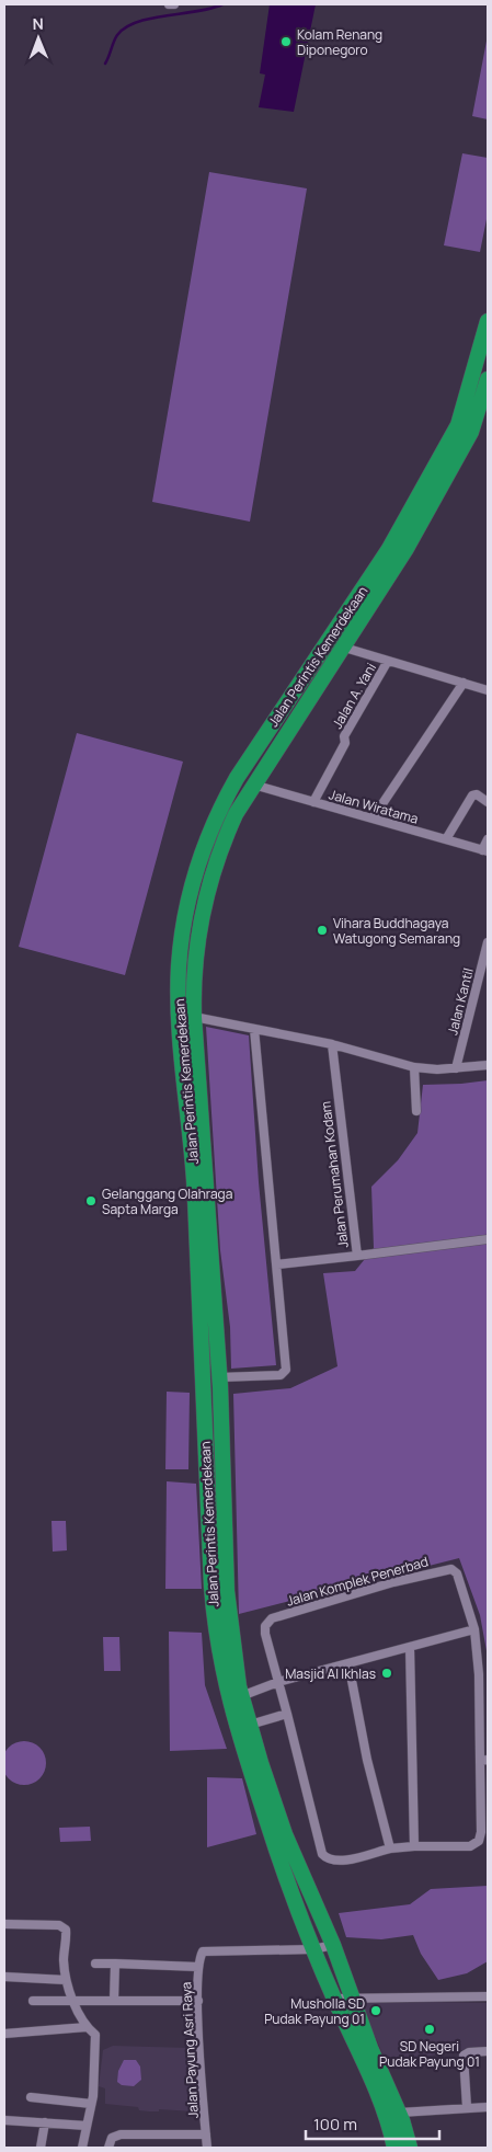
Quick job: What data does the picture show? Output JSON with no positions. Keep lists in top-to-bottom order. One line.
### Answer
{"streets":{"highway":["Jalan Perintis Kemerdekaan"],"street":["Jalan A. Yani","Jalan Wiratama","Jalan Kantil","Jalan Perumahan Kodam","Jalan Komplek Penerbad","Jalan Payung Asri Raya"]},"crossings":[["Jalan Perintis Kemerdekaan","Jalan Wiratama"],["Jalan Perintis Kemerdekaan","Jalan Payung Asri Raya"],["Jalan A. Yani","Jalan Wiratama"]],"places":["Kolam Renang Diponegoro","Vihara Buddhagaya Watugong Semarang","Gelanggang Olahraga Sapta Marga","Masjid Al Ikhlas","Musholla SD Pudak Payung 01","SD Negeri Pudak Payung 01"],"scale_bar":"100 m","north":"top"}
